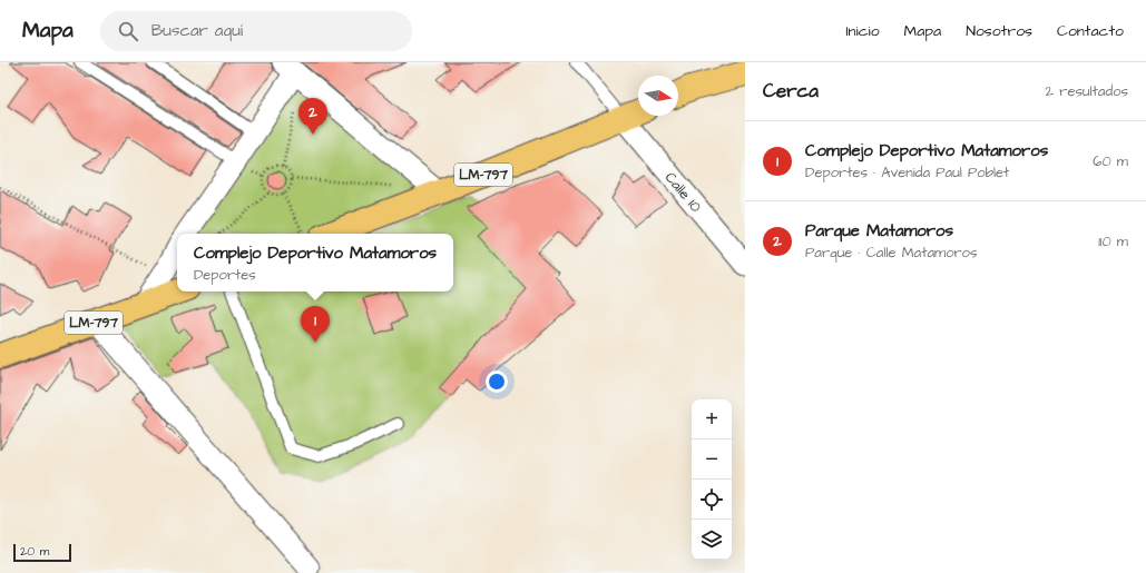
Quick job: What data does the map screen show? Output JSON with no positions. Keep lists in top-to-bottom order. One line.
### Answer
{"streets":{"main road":["LM-797"],"street":["Calle 10"]},"crossings":[["LM-797","Calle 10"]],"scale_bar":"20 m","north":"right","page":{"header":"Mapa","search":"Buscar aquí","nav":["Inicio","Mapa","Nosotros","Contacto"],"heading":["Cerca","2 resultados"],"pins":["2","1"],"list":[{"mark":"1","name":"Complejo Deportivo Matamoros","note":"Deportes · Avenida Paul Poblet","value":"60 m"},{"mark":"2","name":"Parque Matamoros","note":"Parque · Calle Matamoros","value":"110 m"}],"popup":["Complejo Deportivo Matamoros","Deportes"],"map_buttons":["+","−"],"scale":"20 m"}}
